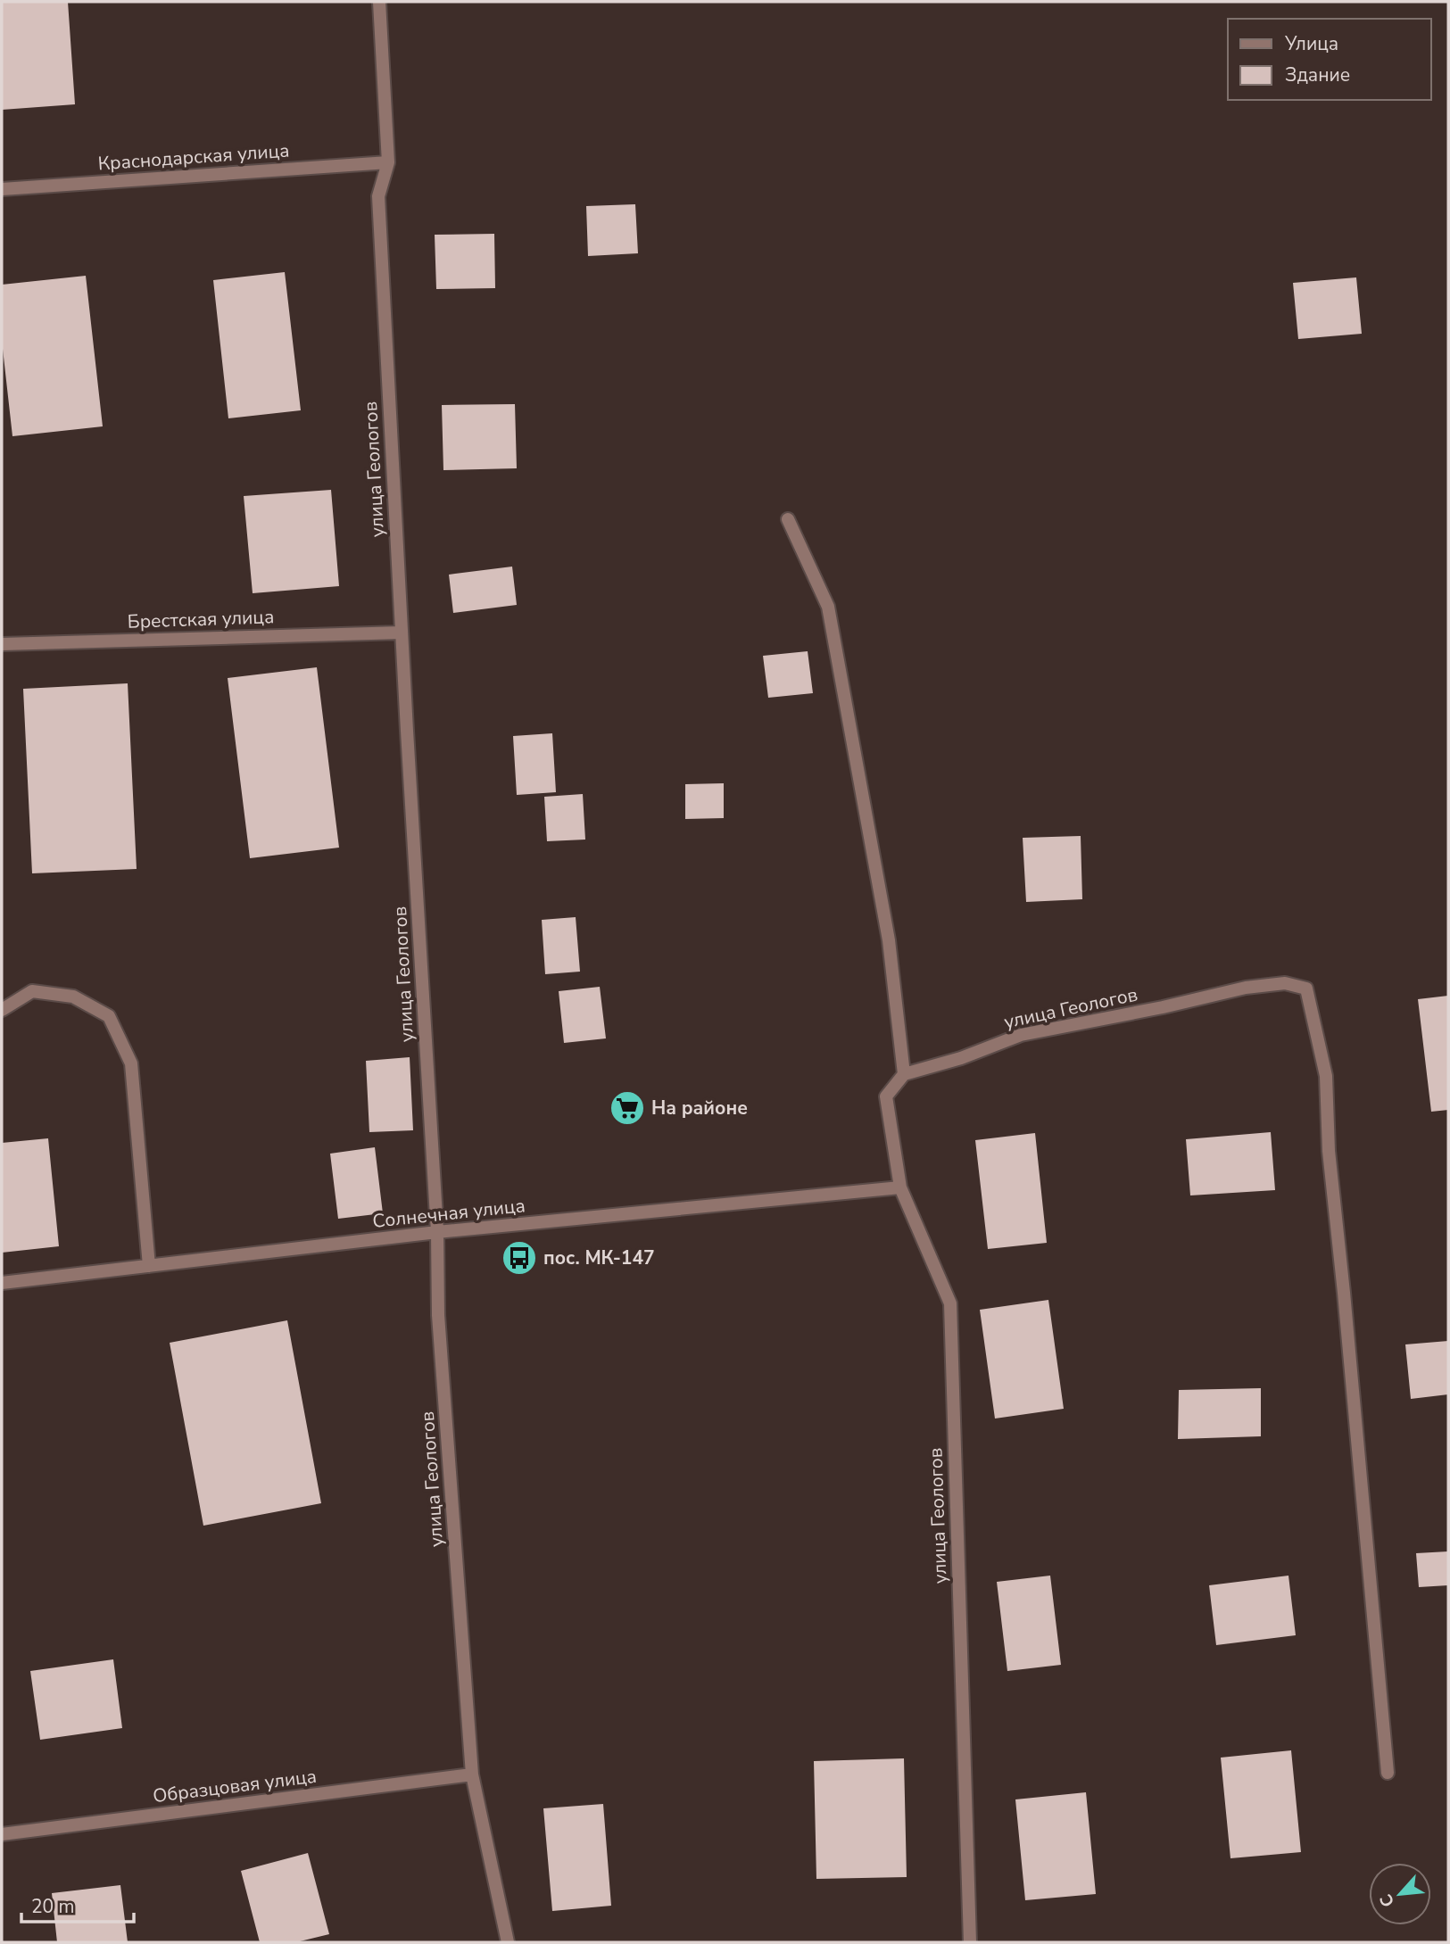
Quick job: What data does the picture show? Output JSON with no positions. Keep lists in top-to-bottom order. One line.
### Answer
{"streets":{"street":["Краснодарская улица","улица Геологов","Брестская улица","Солнечная улица","Образцовая улица"]},"crossings":[["Краснодарская улица","улица Геологов"],["улица Геологов","Брестская улица"],["улица Геологов","Солнечная улица"],["улица Геологов","Образцовая улица"]],"places":{"supermarket":["На районе"],"bus stop":["пос. МК-147"]},"legend":["Улица","Здание"],"scale_bar":"20 m","north":"bottom left"}
